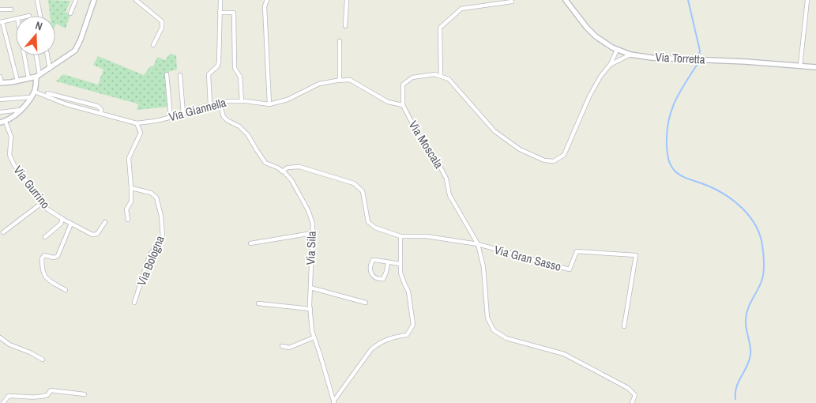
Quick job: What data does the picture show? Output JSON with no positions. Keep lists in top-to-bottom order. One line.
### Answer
{"streets":{"street":["Via Torretta","Via Giannella","Via Moscala","Via Gurrino","Via Sila","Via Gran Sasso","Via Bologna"]},"crossings":[["Via Giannella","Via Moscala"],["Via Giannella","Via Sila"],["Via Moscala","Via Gran Sasso"]],"north":"top"}
